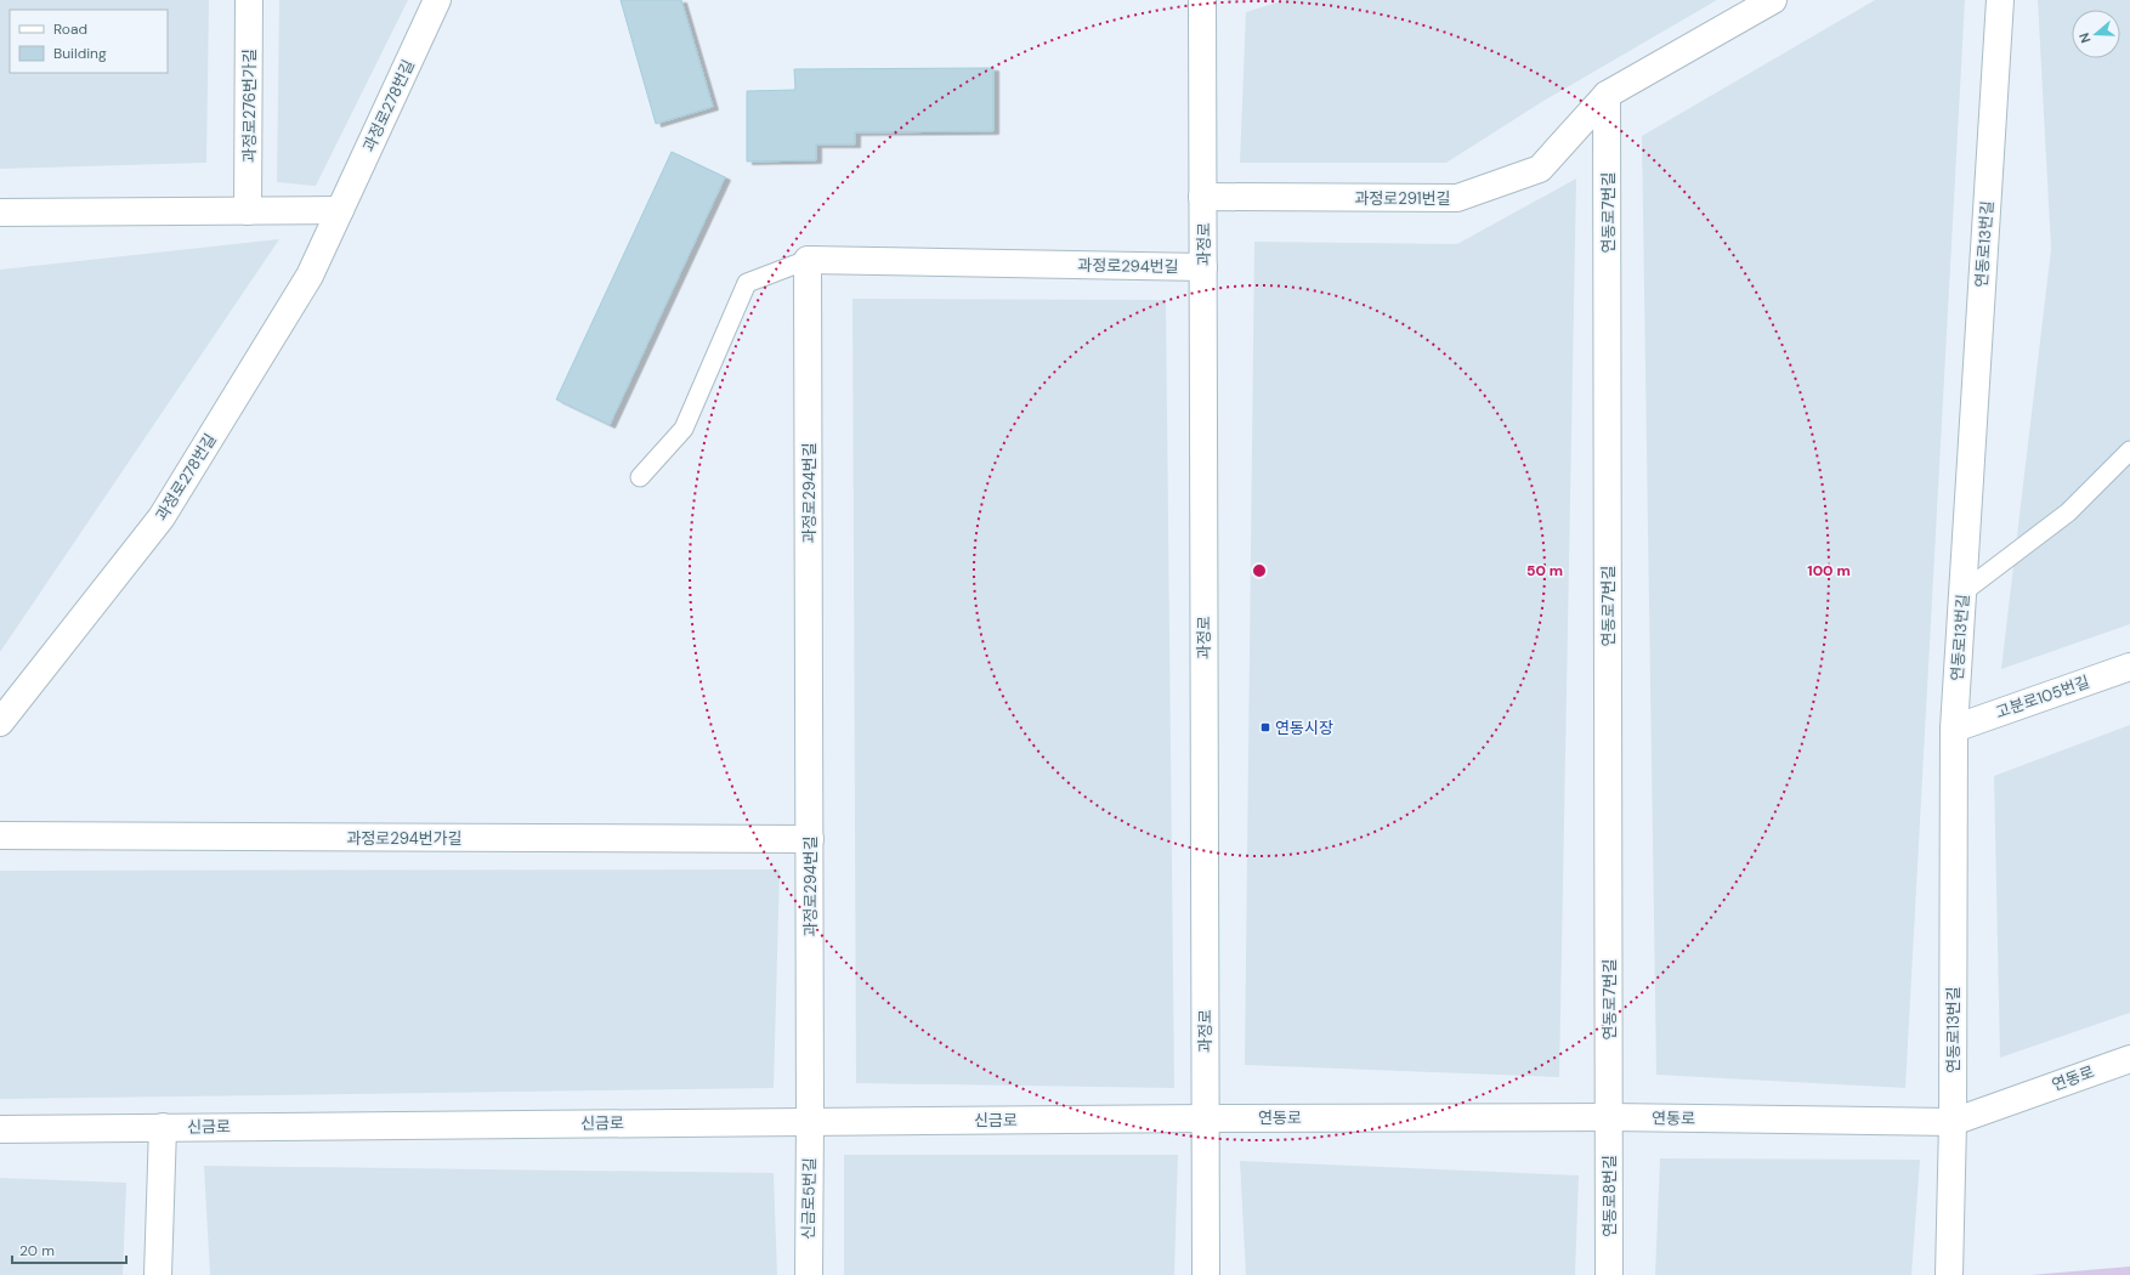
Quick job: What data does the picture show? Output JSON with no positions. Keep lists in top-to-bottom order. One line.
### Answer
{"streets":{"street":["과정로276번가길","과정로278번길","과정로291번길","연동로7번길","과정로","연동로13번길","과정로294번길","고분로105번길","과정로294번가길","연동로","신금로","연동로8번길","신금로5번길"]},"crossings":[["과정로291번길","연동로7번길"],["과정로291번길","과정로"],["연동로7번길","연동로"],["연동로7번길","연동로8번길"],["과정로","과정로294번길"],["과정로","연동로"],["과정로","신금로"],["연동로13번길","고분로105번길"],["연동로13번길","연동로"],["과정로294번길","과정로294번가길"],["과정로294번길","신금로"],["과정로294번길","신금로5번길"],["연동로","신금로"],["연동로","연동로8번길"],["신금로","신금로5번길"]],"places":{"transit":["연동시장"]},"legend":["Road","Building"],"scale_bar":"20 m","north":"left","rings":["50 m","100 m"]}
